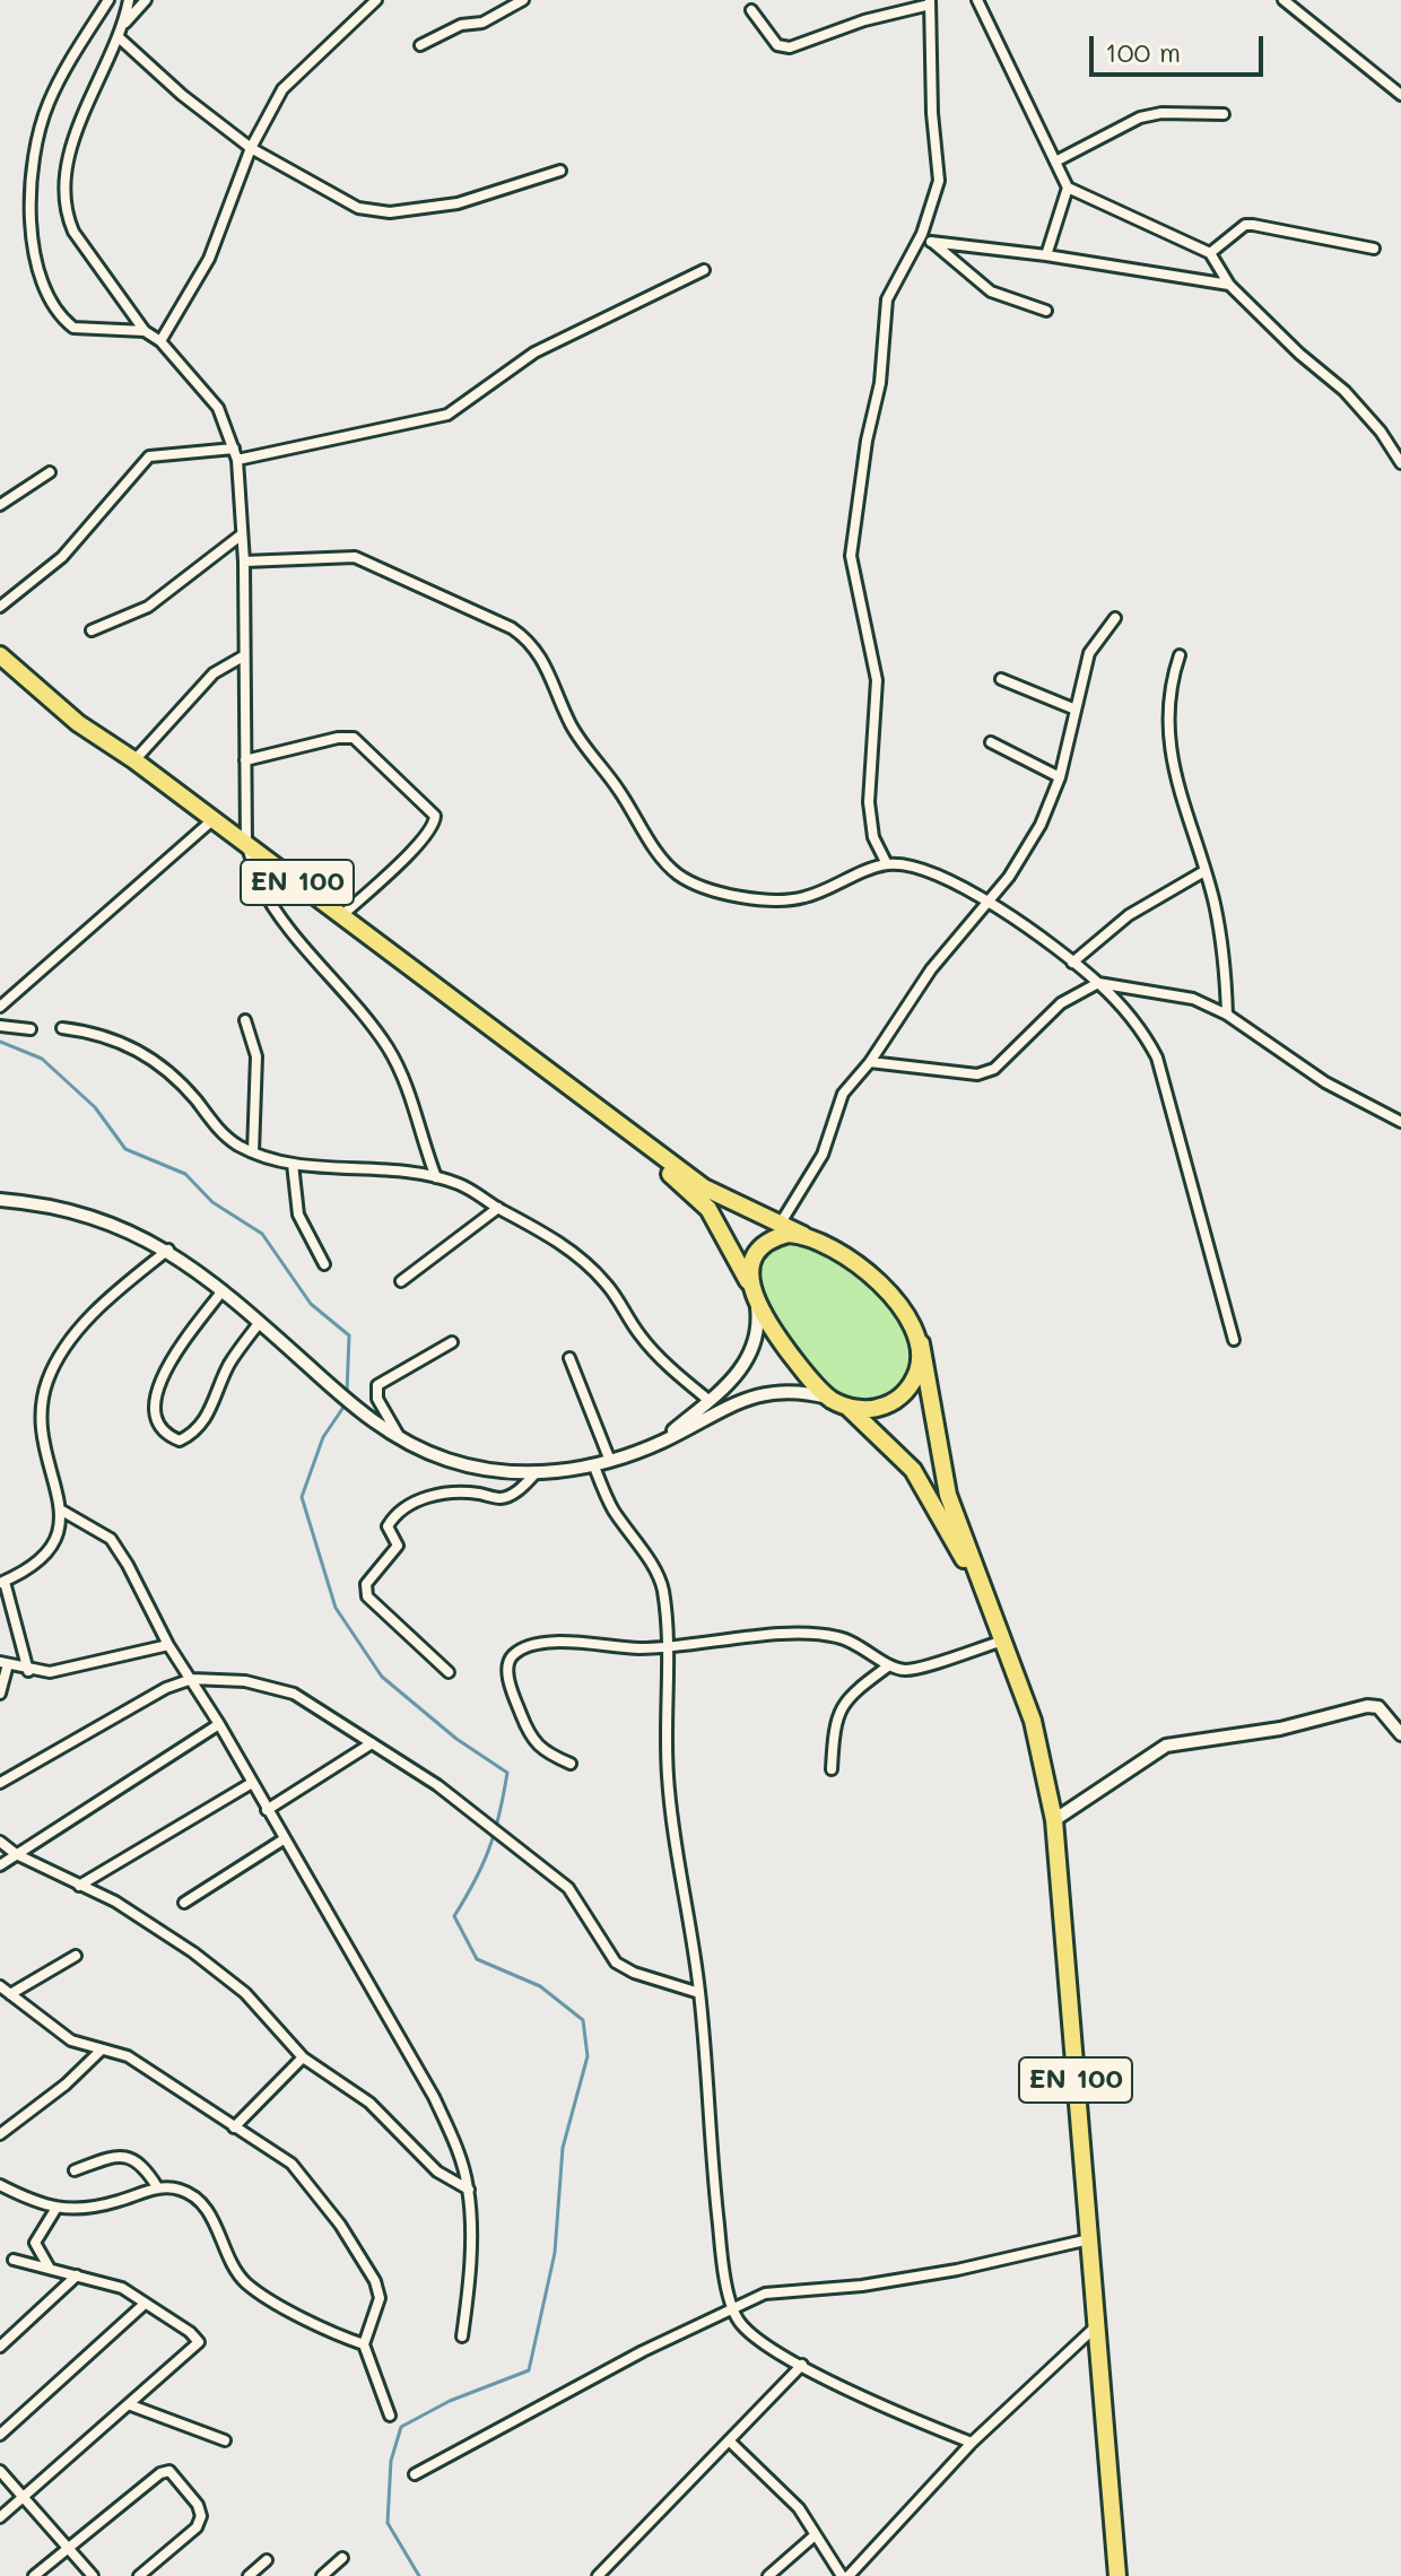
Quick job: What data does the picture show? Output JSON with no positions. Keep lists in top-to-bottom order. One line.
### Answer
{"streets":{"main road":["EN 100"]},"scale_bar":"100 m"}
